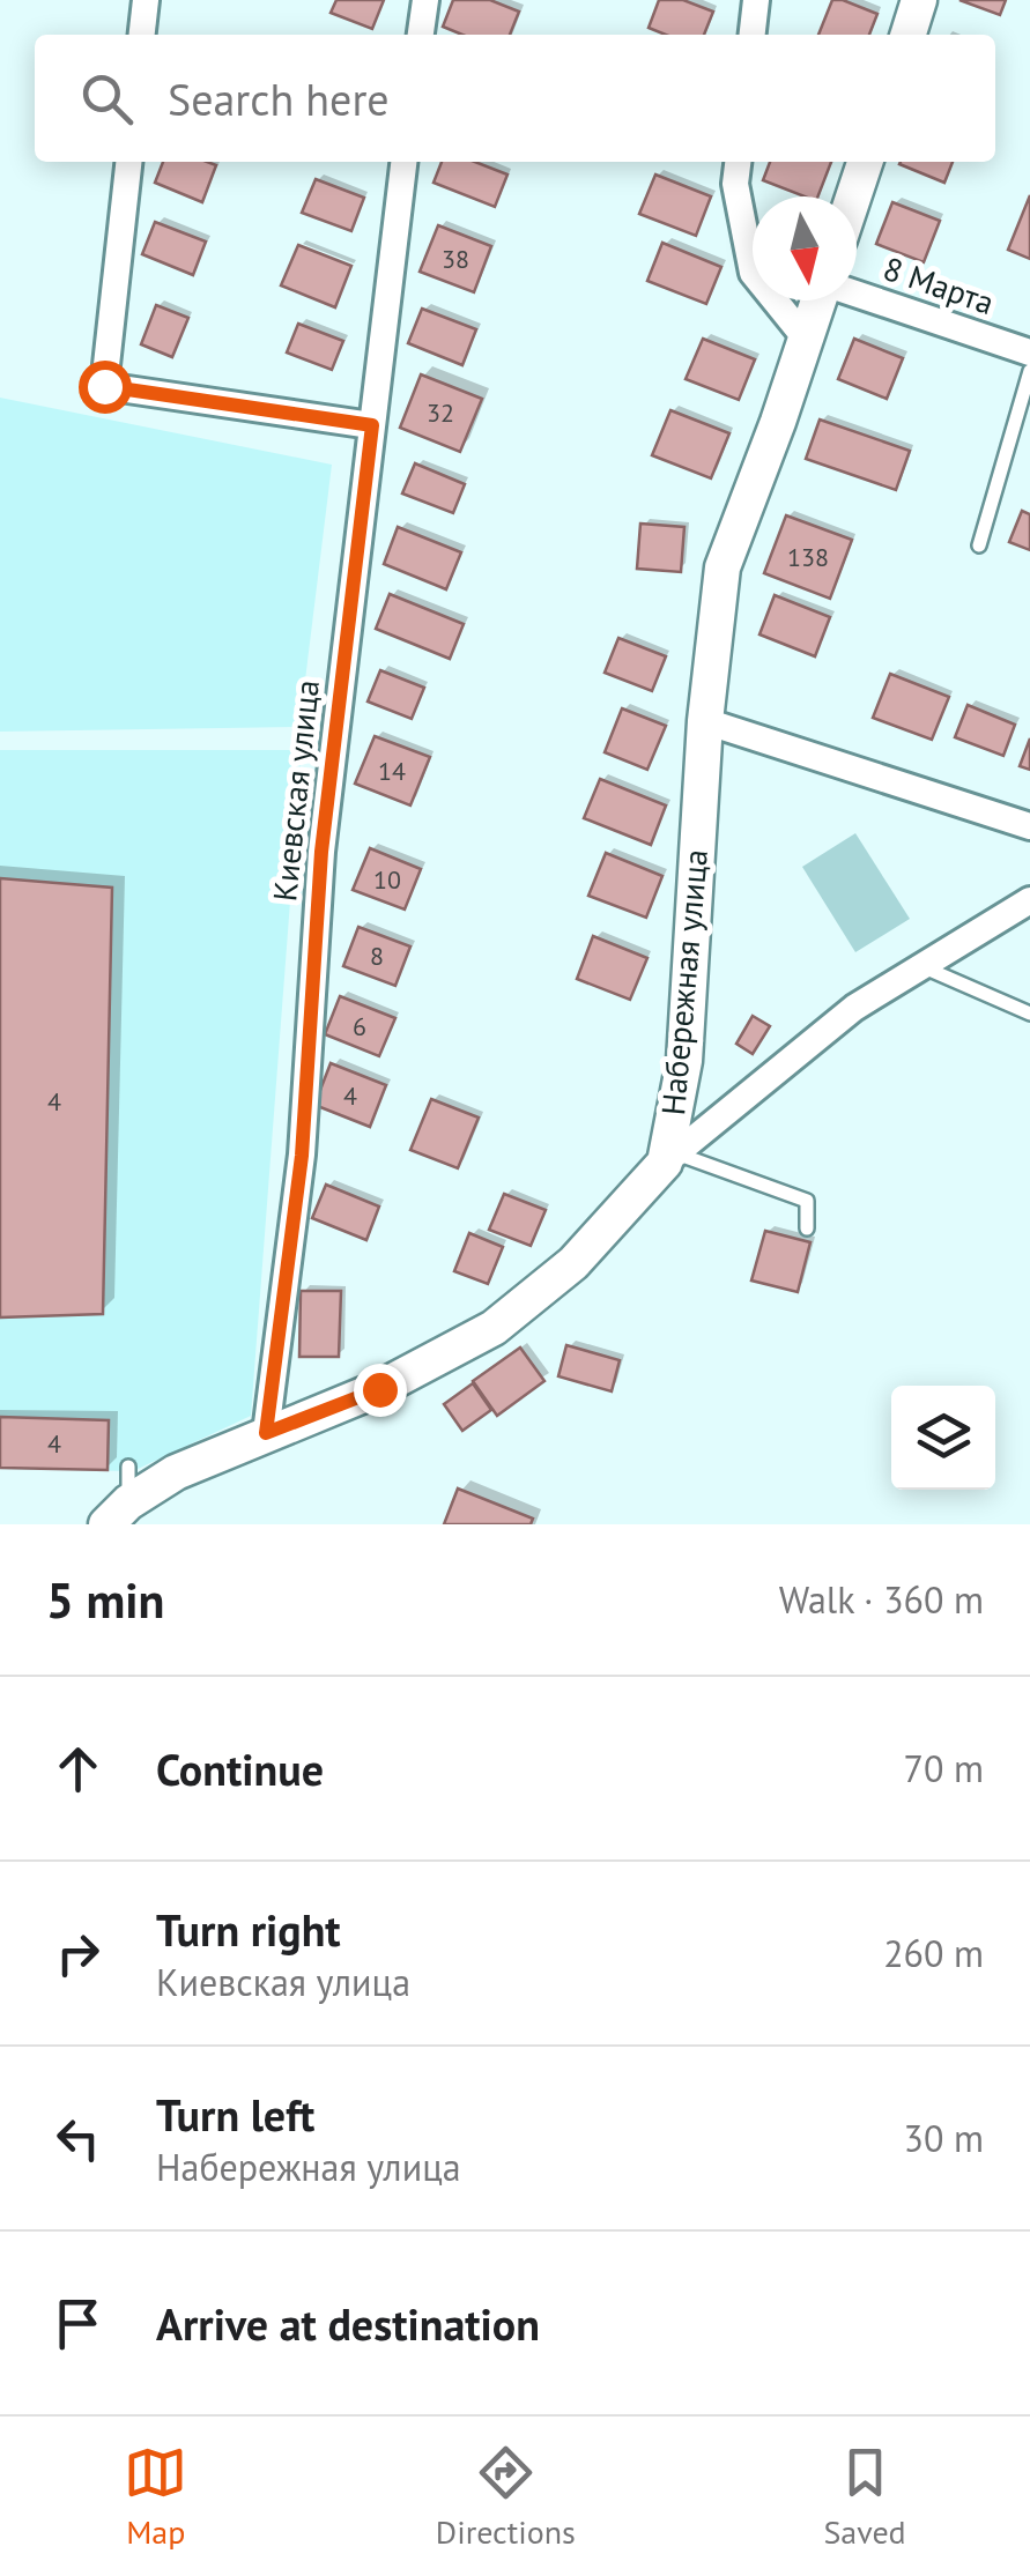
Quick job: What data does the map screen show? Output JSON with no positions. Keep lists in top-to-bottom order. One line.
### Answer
{"streets":{"street":["8 Марта","Киевская улица","Набережная улица"]},"house_numbers":["38","32","138","14","10","8","6","4","4","4"],"north":"bottom","page":{"search":"Search here","heading":["5 min","Walk · 360 m"],"list":[["Continue","70 m"],["Turn right","Киевская улица","260 m"],["Turn left","Набережная улица","30 m"],"Arrive at destination"],"nav":["Map","Directions","Saved"]}}
